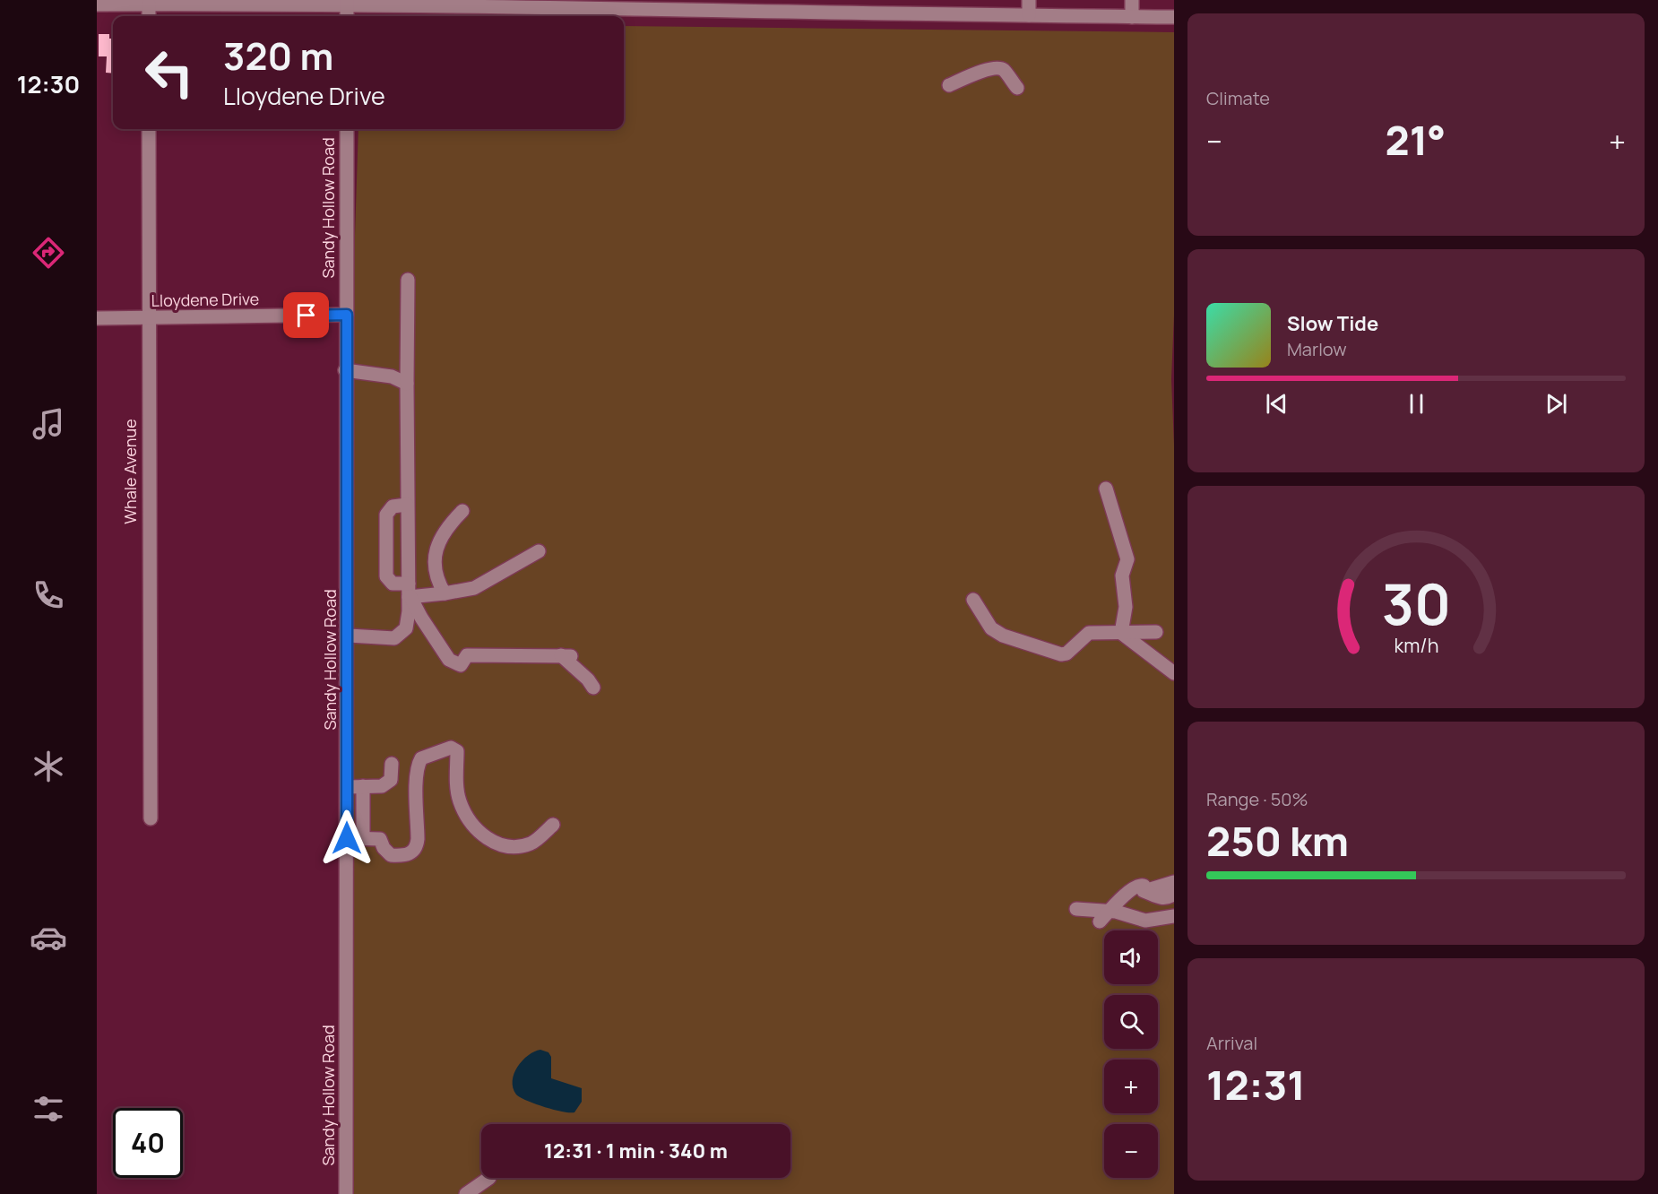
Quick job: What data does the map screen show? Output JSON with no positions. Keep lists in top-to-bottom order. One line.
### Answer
{"streets":{"street":["Sandy Hollow Road","Lloydene Drive","Whale Avenue"]},"crossings":[["Sandy Hollow Road","Lloydene Drive"],["Lloydene Drive","Whale Avenue"]],"page":{"tabs":"12:30","tile":["Climate",["Range · 50%","250 km"],["Arrival","12:31"]],"turn":["320 m","Lloydene Drive"],"heat":["−","21°","+"],"song":["Slow Tide","Marlow"],"map_buttons":["+","−"],"limit":"40","trip":"12:31 · 1 min · 340 m","gauge":["30","km/h"]}}
